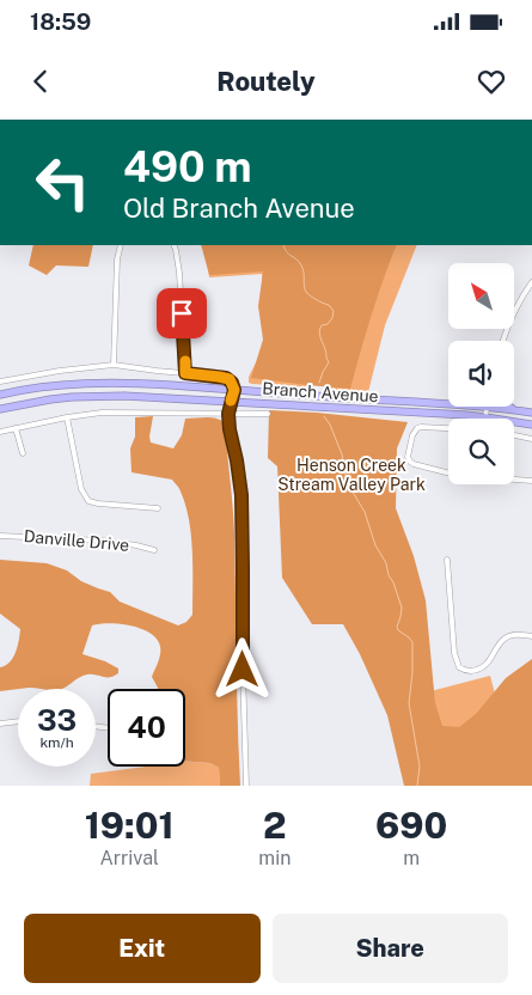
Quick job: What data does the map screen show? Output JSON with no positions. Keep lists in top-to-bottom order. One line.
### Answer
{"streets":{"highway":["Branch Avenue"],"street":["Danville Drive"]},"parks":["Henson Creek Stream Valley Park"],"north":"top left","page":{"status":"18:59","header":"Routely","turn":["490 m","Old Branch Avenue"],"speed":"33 km/h","limit":"40","eta":["19:01","Arrival","2","min","690","m"],"buttons":["Exit","Share"]}}
